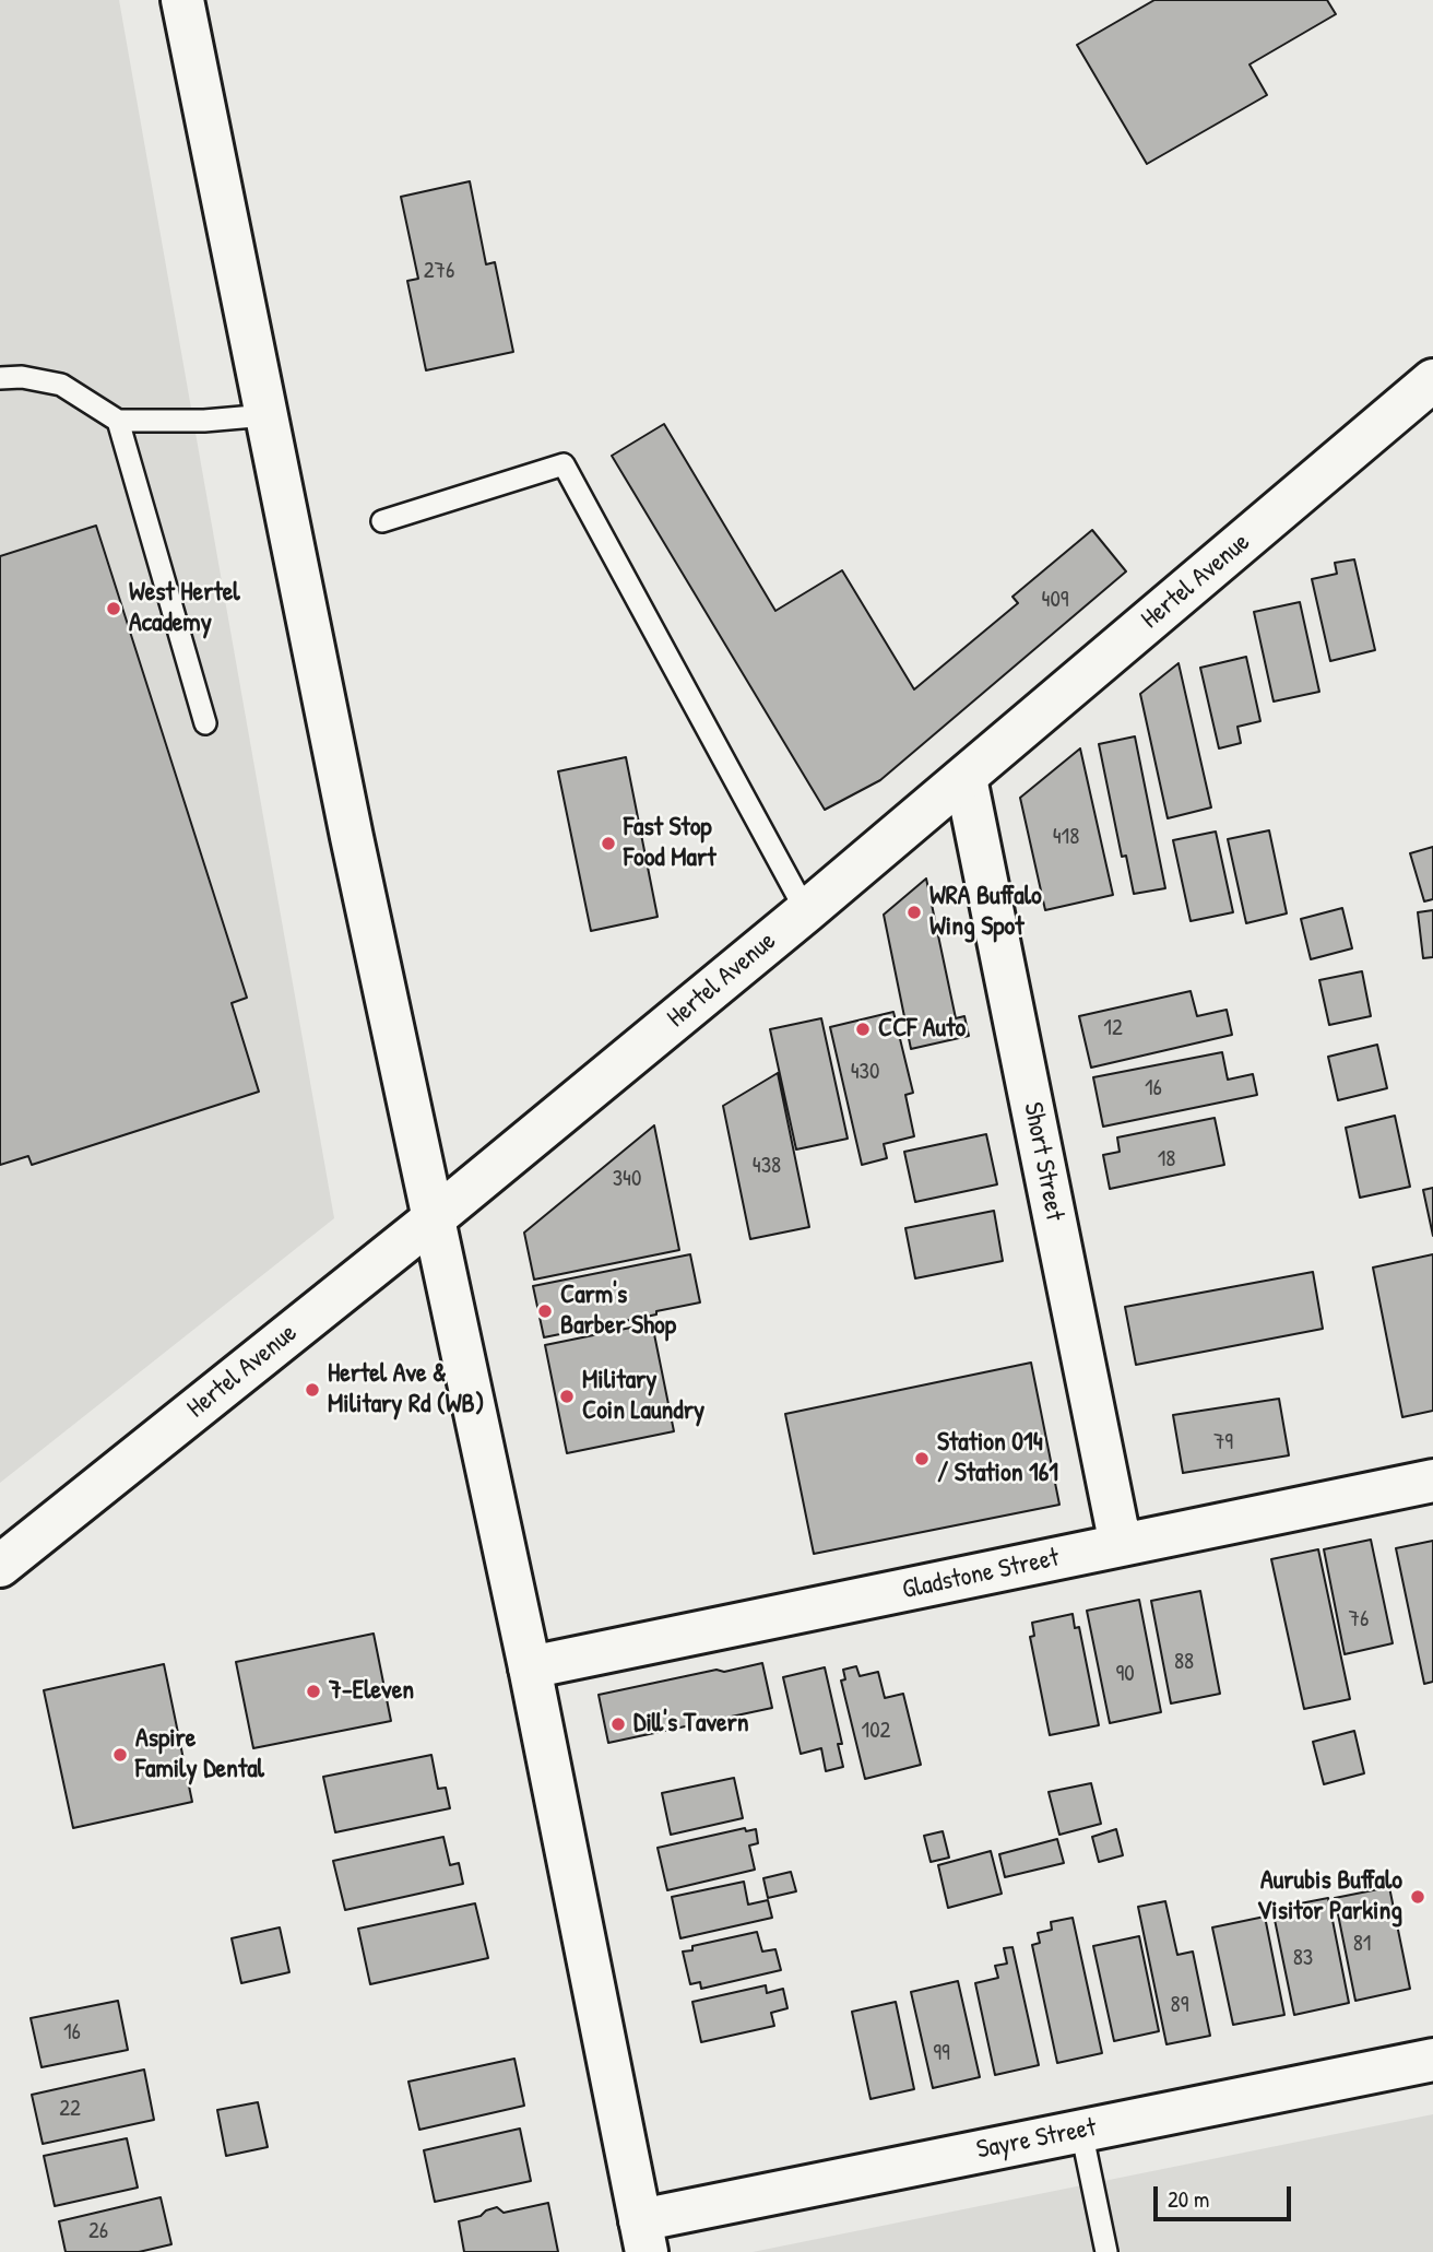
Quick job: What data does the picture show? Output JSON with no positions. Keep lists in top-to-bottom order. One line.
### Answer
{"streets":{"street":["Hertel Avenue","Short Street","Gladstone Street","Sayre Street"]},"crossings":[["Hertel Avenue","Short Street"],["Short Street","Gladstone Street"]],"places":["West Hertel Academy","Fast Stop Food Mart","WRA Buffalo Wing Spot","CCF Auto","Carm's Barber Shop","Hertel Ave & Military Rd (WB)","Military Coin Laundry","Station 014 / Station 161","7-Eleven","Dill's Tavern","Aspire Family Dental","Aurubis Buffalo Visitor Parking"],"house_numbers":["276","409","418","12","430","16","18","438","340","79","76","88","90","102","81","83","89","16","99","22","26"],"scale_bar":"20 m"}
